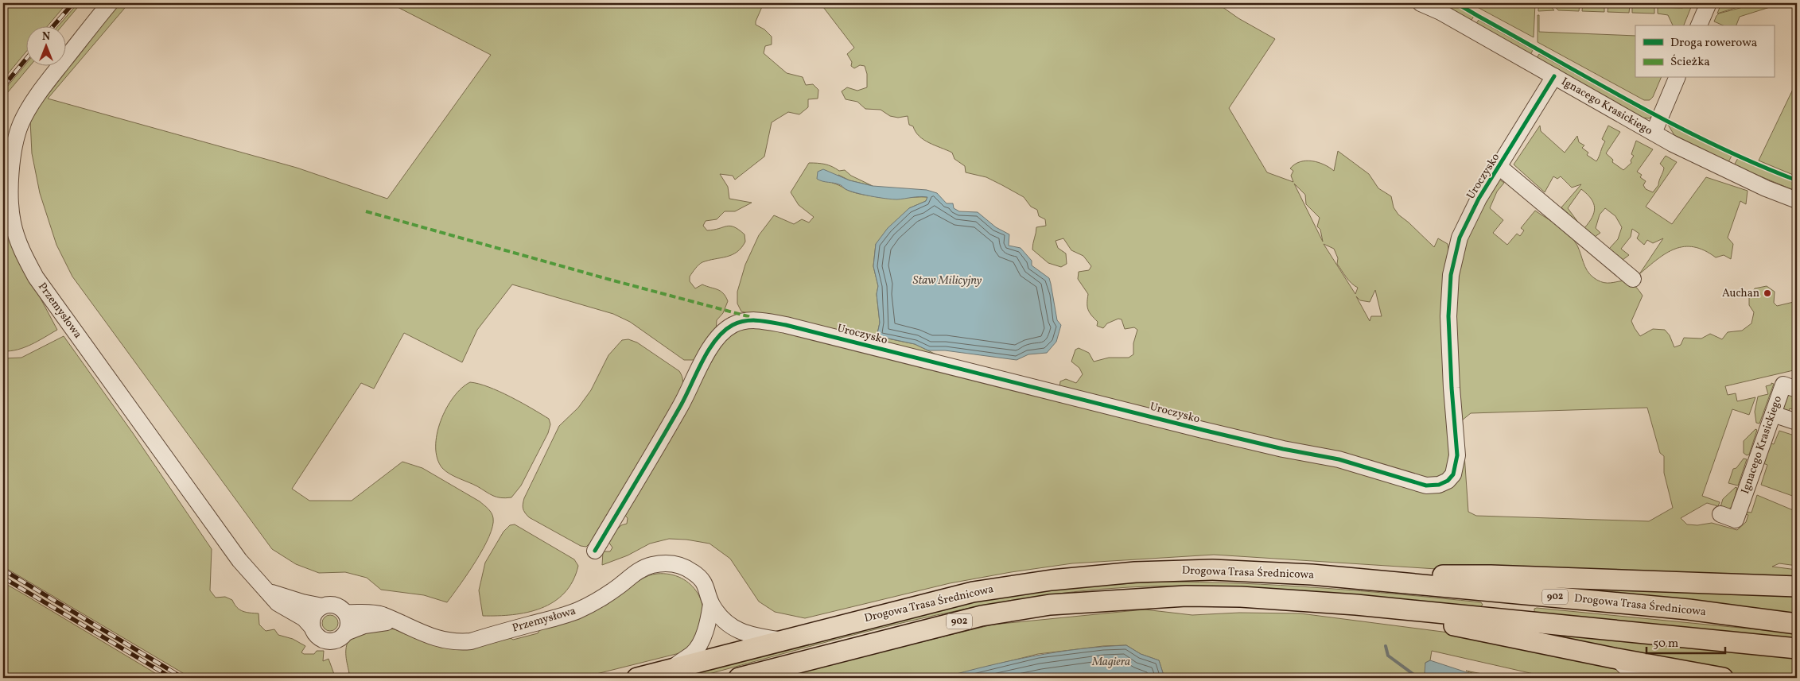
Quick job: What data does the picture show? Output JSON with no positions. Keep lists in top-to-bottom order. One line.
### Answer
{"streets":{"main road":["Drogowa Trasa Średnicowa","902"],"street":["Ignacego Krasickiego","Uroczysko","Przemysłowa"]},"crossings":[["Ignacego Krasickiego","Uroczysko"]],"water":["Staw Milicyjny","Magiera"],"places":["Auchan"],"legend":["Droga rowerowa","Ścieżka"],"scale_bar":"50 m","north":"top"}
